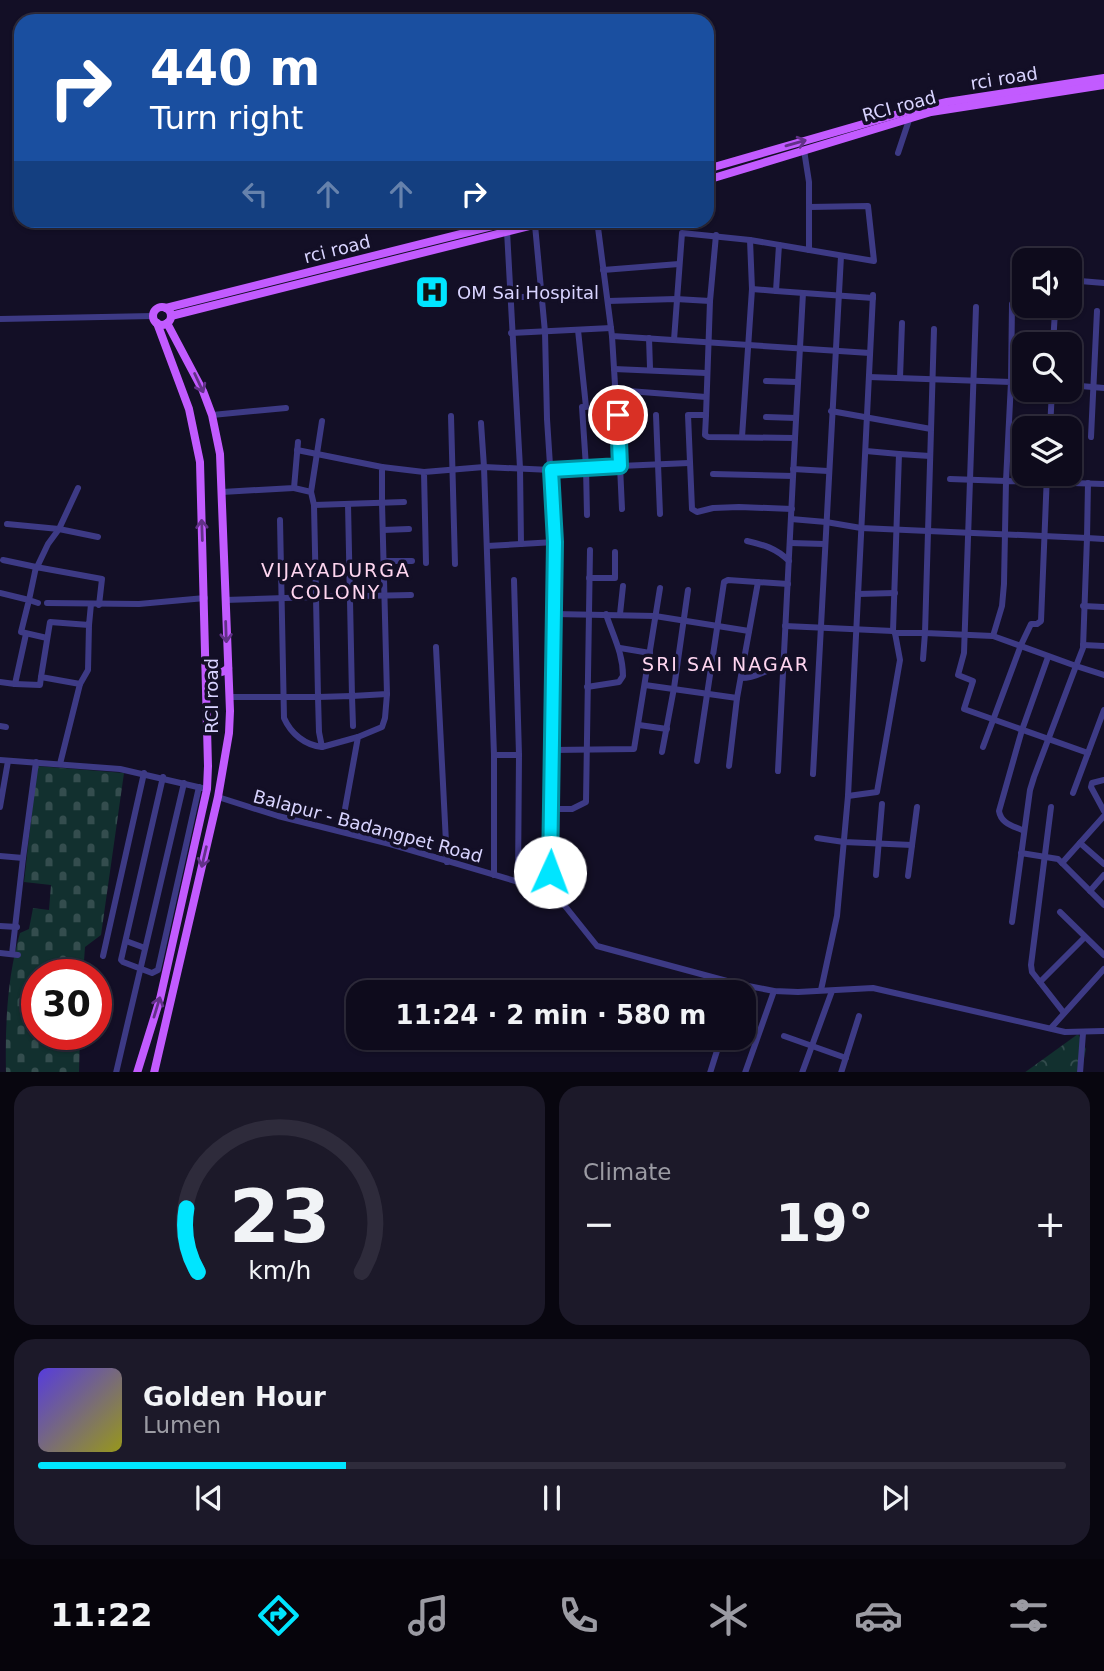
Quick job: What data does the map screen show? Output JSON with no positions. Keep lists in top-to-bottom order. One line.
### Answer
{"streets":{"main road":["rci road","RCI road"],"street":["Balapur - Badangpet Road"]},"crossings":[["rci road","RCI road"],["RCI road","Balapur - Badangpet Road"]],"one_way":["rci road"],"districts":["VIJAYADURGA COLONY","SRI SAI NAGAR"],"places":{"hospital":["OM Sai Hospital"]},"page":{"turn":["440 m","Turn right"],"limit":"30","trip":"11:24 · 2 min · 580 m","tile":"Climate","heat":["−","19°","+"],"song":["Golden Hour","Lumen"],"tabs":"11:22","gauge":["23","km/h"]}}
